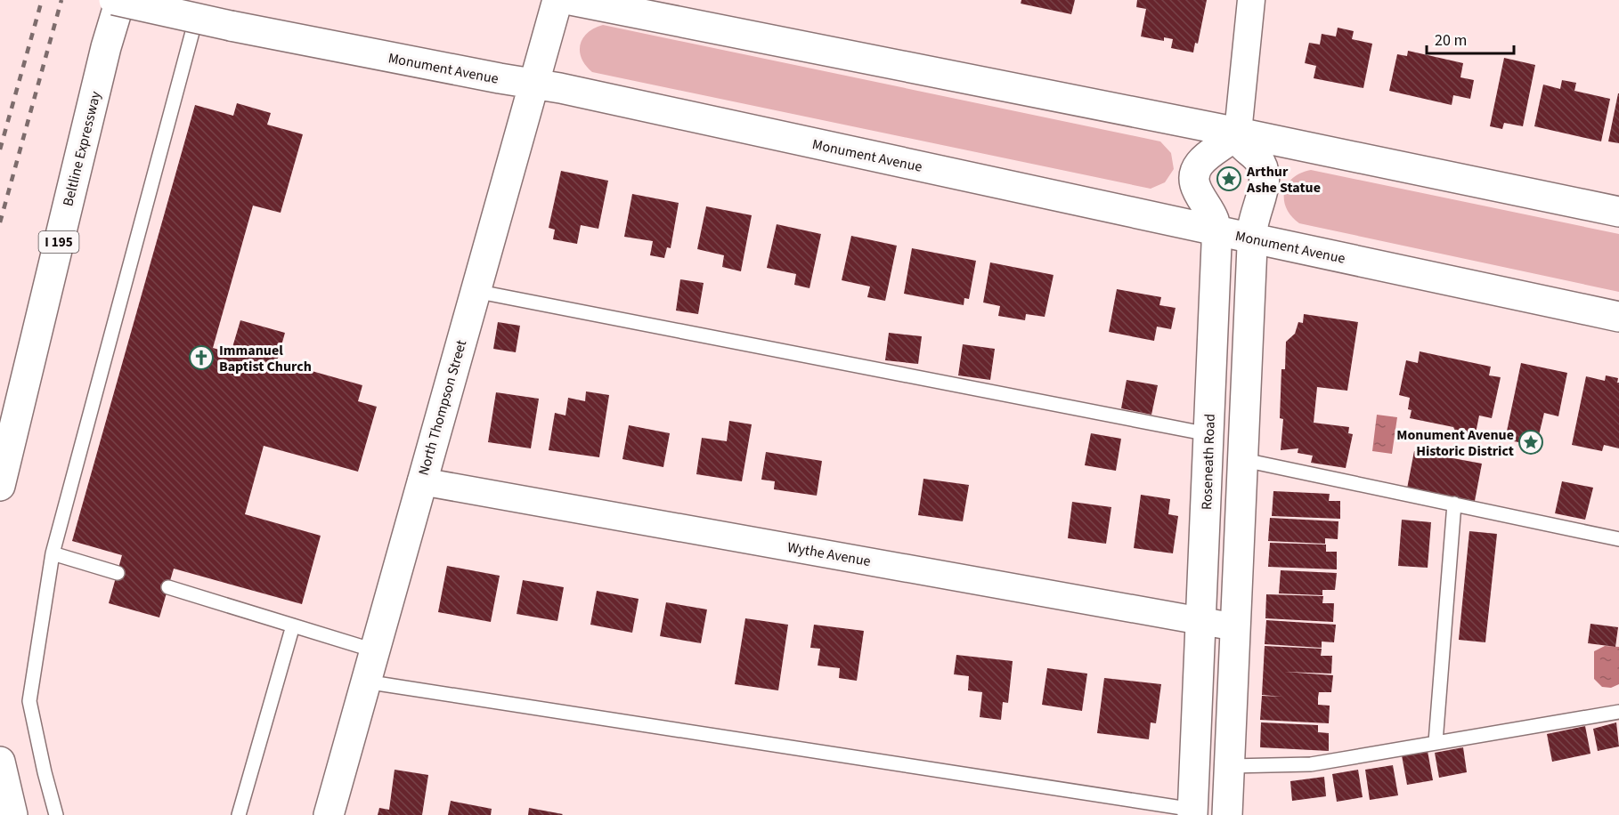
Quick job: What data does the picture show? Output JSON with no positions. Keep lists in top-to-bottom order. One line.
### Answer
{"streets":{"main road":["Monument Avenue","Beltline Expressway","I 195","North Thompson Street","Roseneath Road"],"street":["Wythe Avenue"]},"crossings":[["Monument Avenue","North Thompson Street"],["Monument Avenue","Roseneath Road"],["North Thompson Street","Wythe Avenue"],["Roseneath Road","Wythe Avenue"]],"places":{"place":["Arthur Ashe Statue","Monument Avenue Historic District"],"church":["Immanuel Baptist Church"]},"scale_bar":"20 m"}
